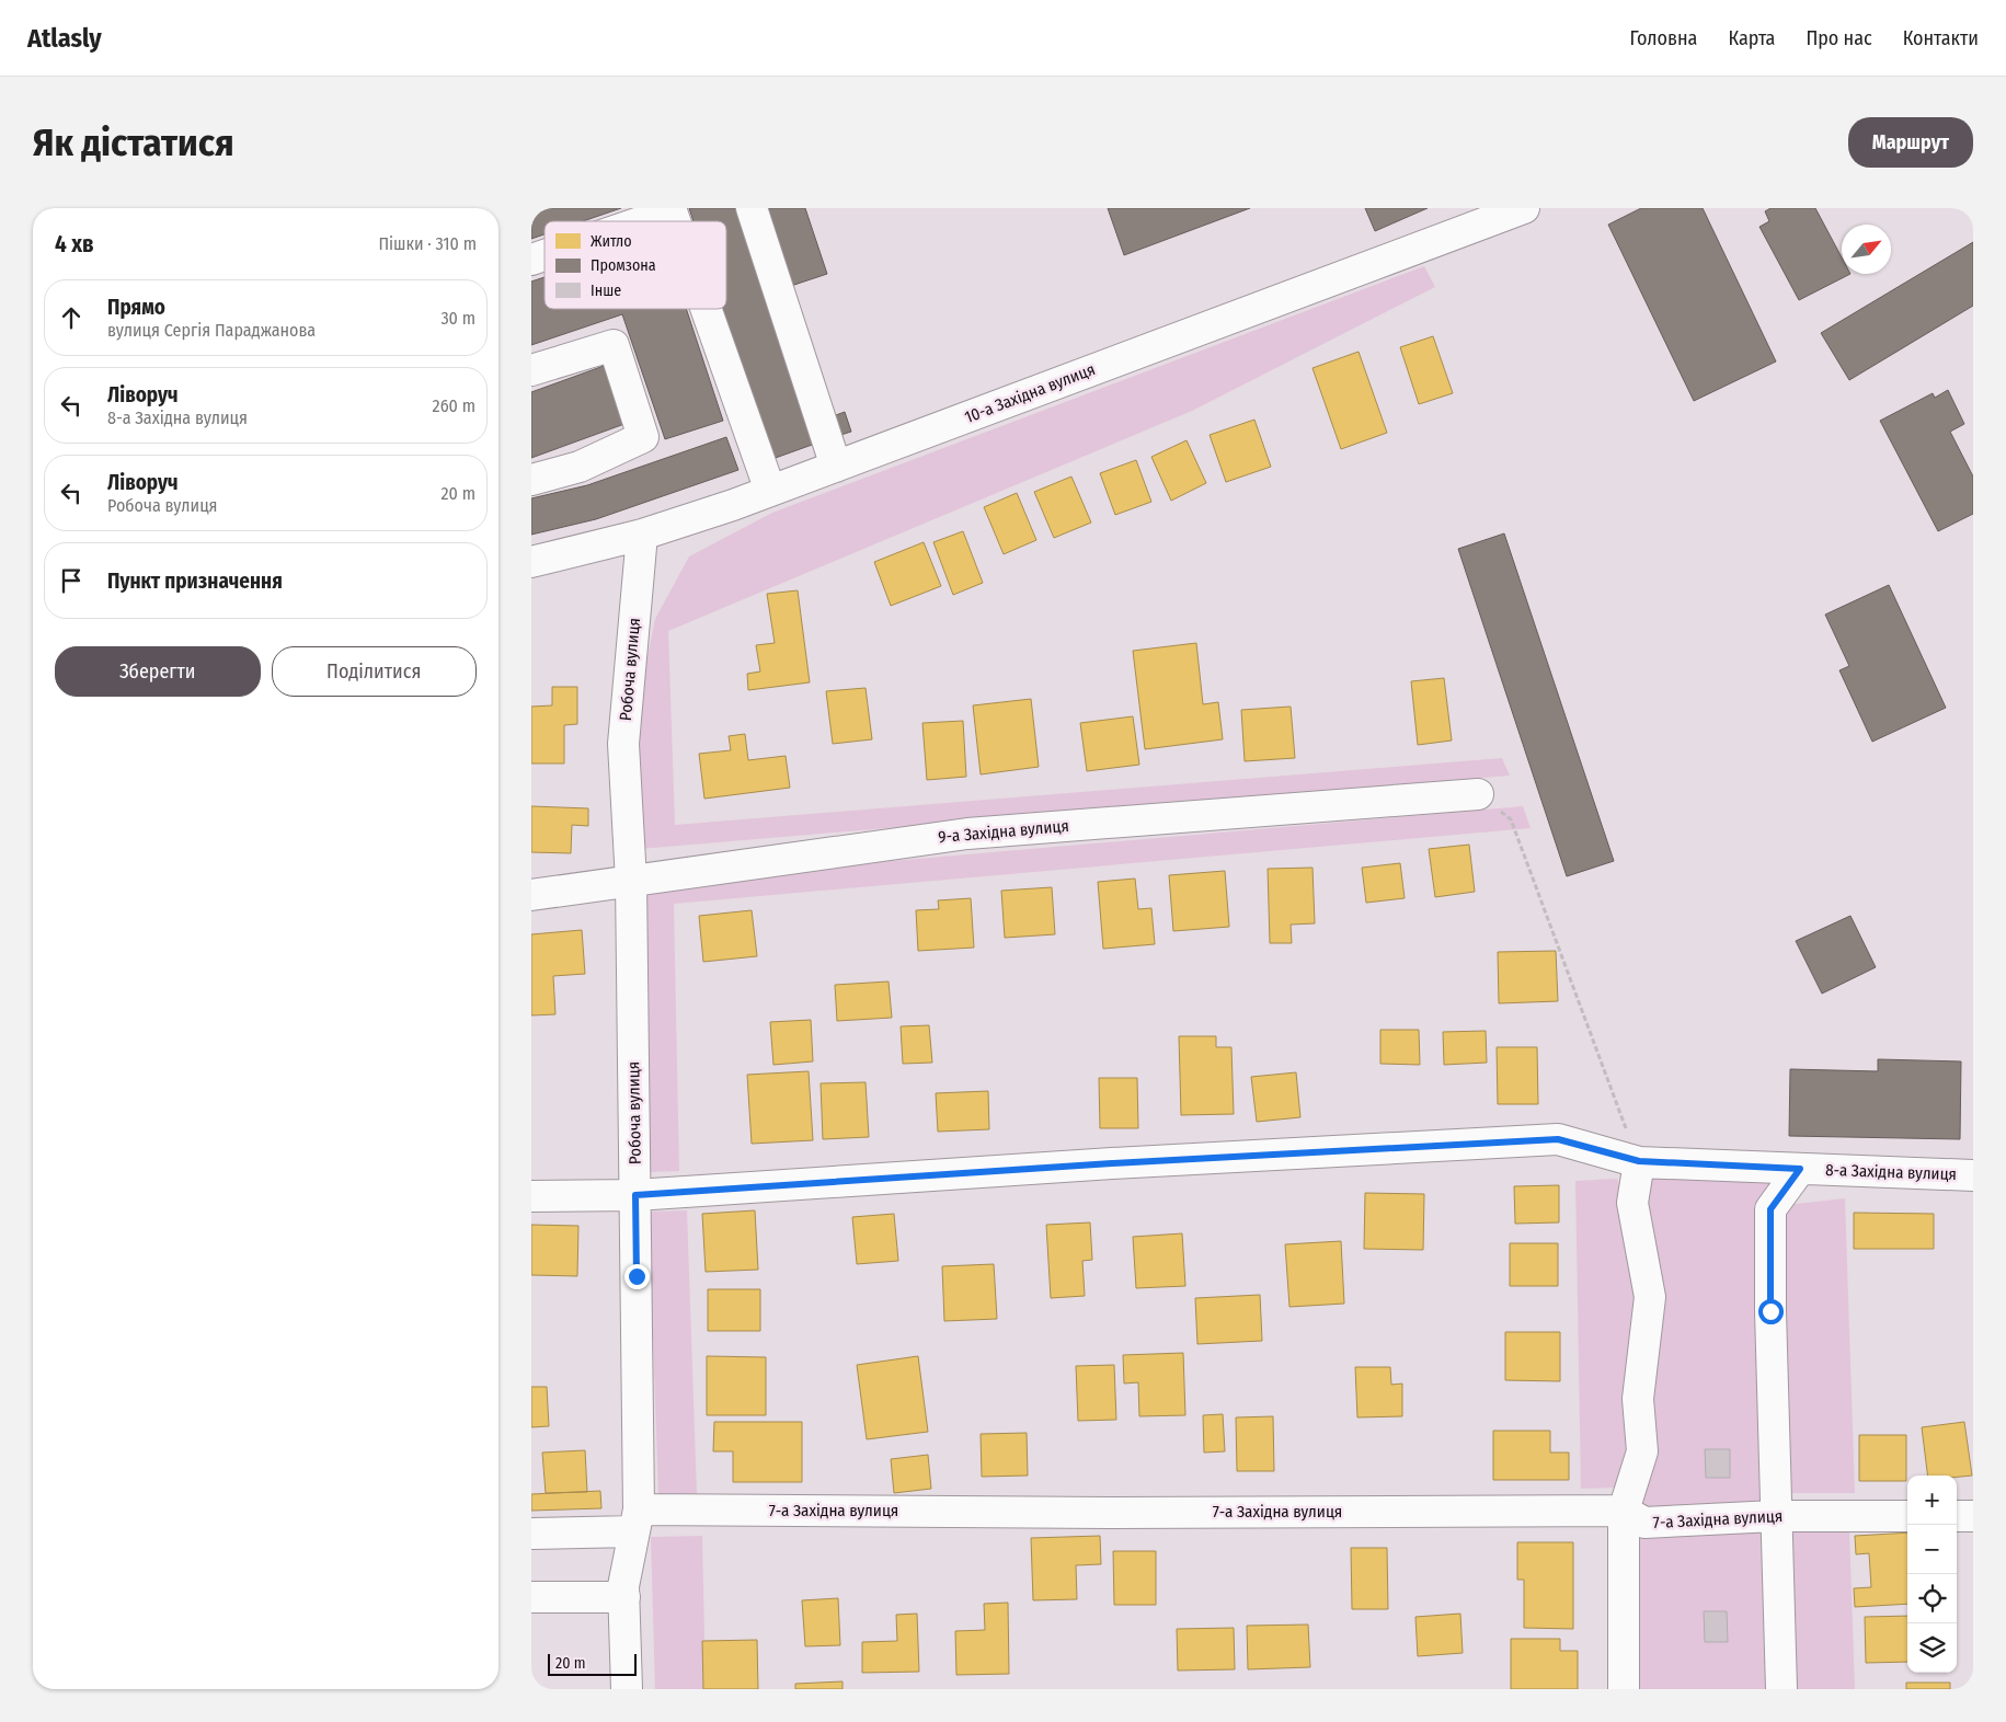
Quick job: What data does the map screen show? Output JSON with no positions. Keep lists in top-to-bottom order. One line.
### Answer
{"streets":{"street":["10-а Західна вулиця","Робоча вулиця","9-а Західна вулиця","8-а Західна вулиця","7-а Західна вулиця"]},"crossings":[["10-а Західна вулиця","Робоча вулиця"],["Робоча вулиця","9-а Західна вулиця"],["Робоча вулиця","8-а Західна вулиця"],["Робоча вулиця","7-а Західна вулиця"]],"legend":["Житло","Промзона","Інше"],"scale_bar":"20 m","north":"top right","page":{"header":"Atlasly","nav":["Головна","Карта","Про нас","Контакти"],"buttons":["Маршрут",["Зберегти","Поділитися"]],"title":"Як дістатися","heading":["4 хв","Пішки · 310 m"],"list":[["Прямо","вулиця Сергія Параджанова","30 m"],["Ліворуч","8-а Західна вулиця","260 m"],["Ліворуч","Робоча вулиця","20 m"],"Пункт призначення"],"map_buttons":["+","−"],"scale":"20 m"}}
